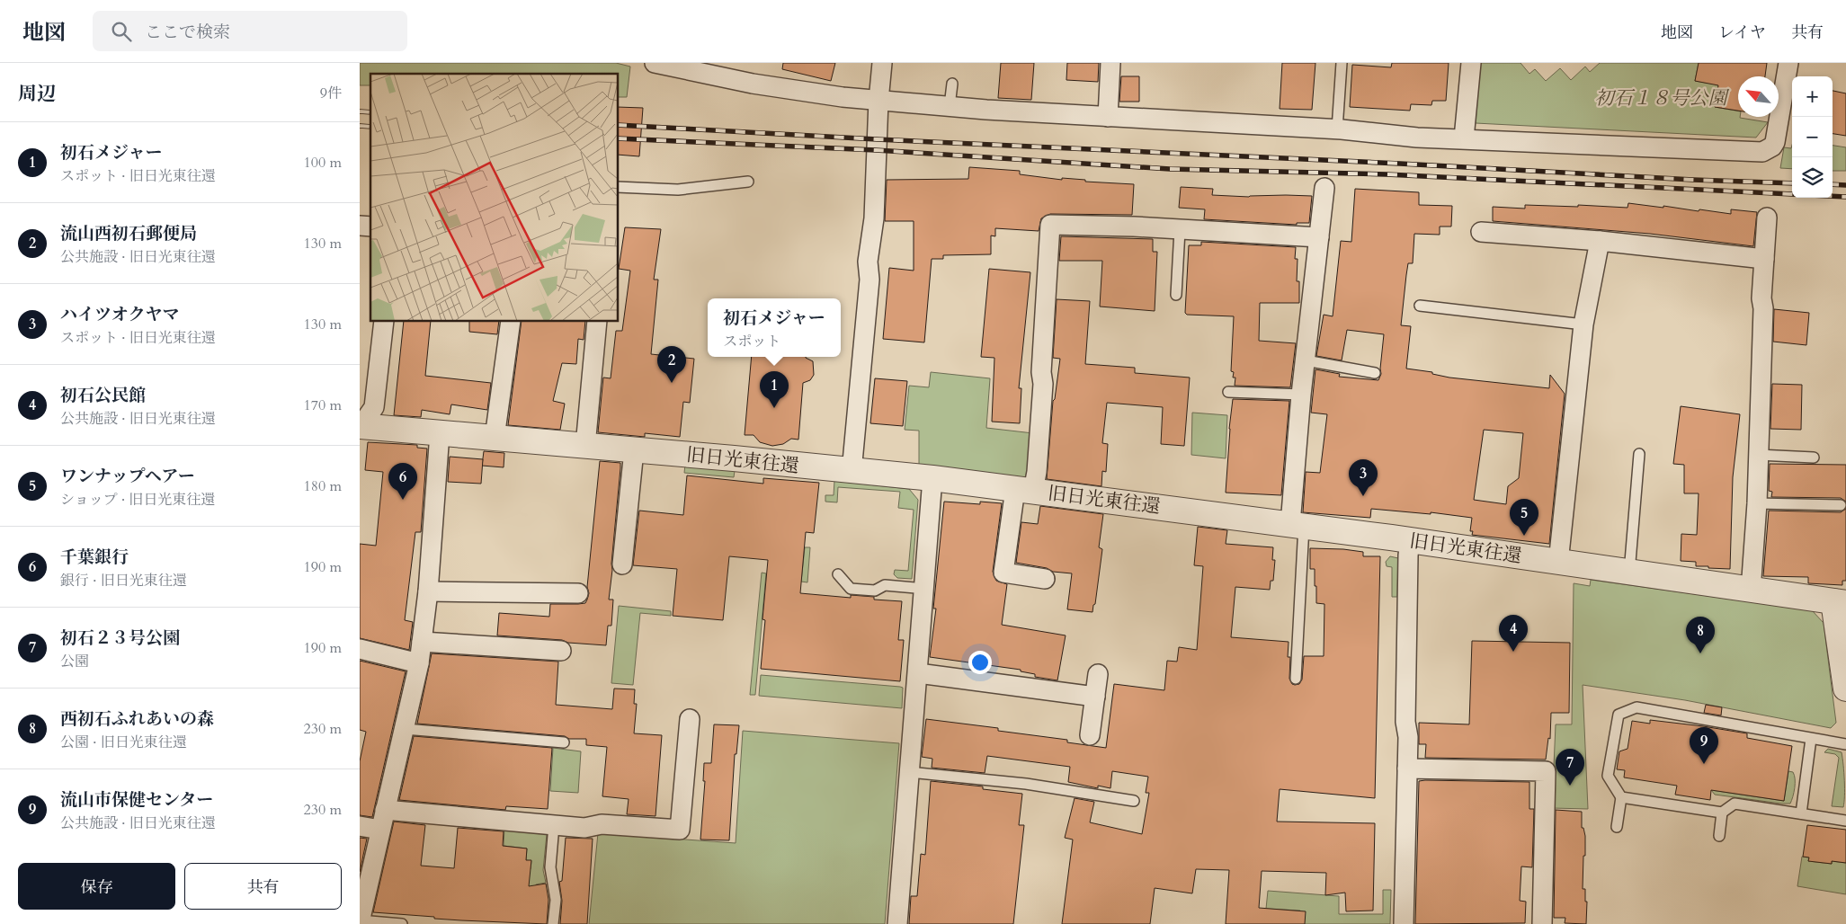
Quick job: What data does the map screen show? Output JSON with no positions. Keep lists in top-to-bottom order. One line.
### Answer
{"streets":{"street":["旧日光東往還"]},"parks":["初石１８号公園"],"north":"top left","page":{"header":"地図","search":"ここで検索","nav":["地図","レイヤ","共有"],"heading":["周辺","9件"],"map_buttons":["+","−"],"list":[{"mark":"1","name":"初石メジャー","note":"スポット · 旧日光東往還","value":"100 m"},{"mark":"2","name":"流山西初石郵便局","note":"公共施設 · 旧日光東往還","value":"130 m"},{"mark":"3","name":"ハイツオクヤマ","note":"スポット · 旧日光東往還","value":"130 m"},{"mark":"4","name":"初石公民館","note":"公共施設 · 旧日光東往還","value":"170 m"},{"mark":"5","name":"ワンナップヘアー","note":"ショップ · 旧日光東往還","value":"180 m"},{"mark":"6","name":"千葉銀行","note":"銀行 · 旧日光東往還","value":"190 m"},{"mark":"7","name":"初石２３号公園","note":"公園","value":"190 m"},{"mark":"8","name":"西初石ふれあいの森","note":"公園 · 旧日光東往還","value":"230 m"},{"mark":"9","name":"流山市保健センター","note":"公共施設 · 旧日光東往還","value":"230 m"}],"popup":["初石メジャー","スポット"],"pins":["2","1","3","6","5","4","8","9","7"],"buttons":["保存","共有"]}}
